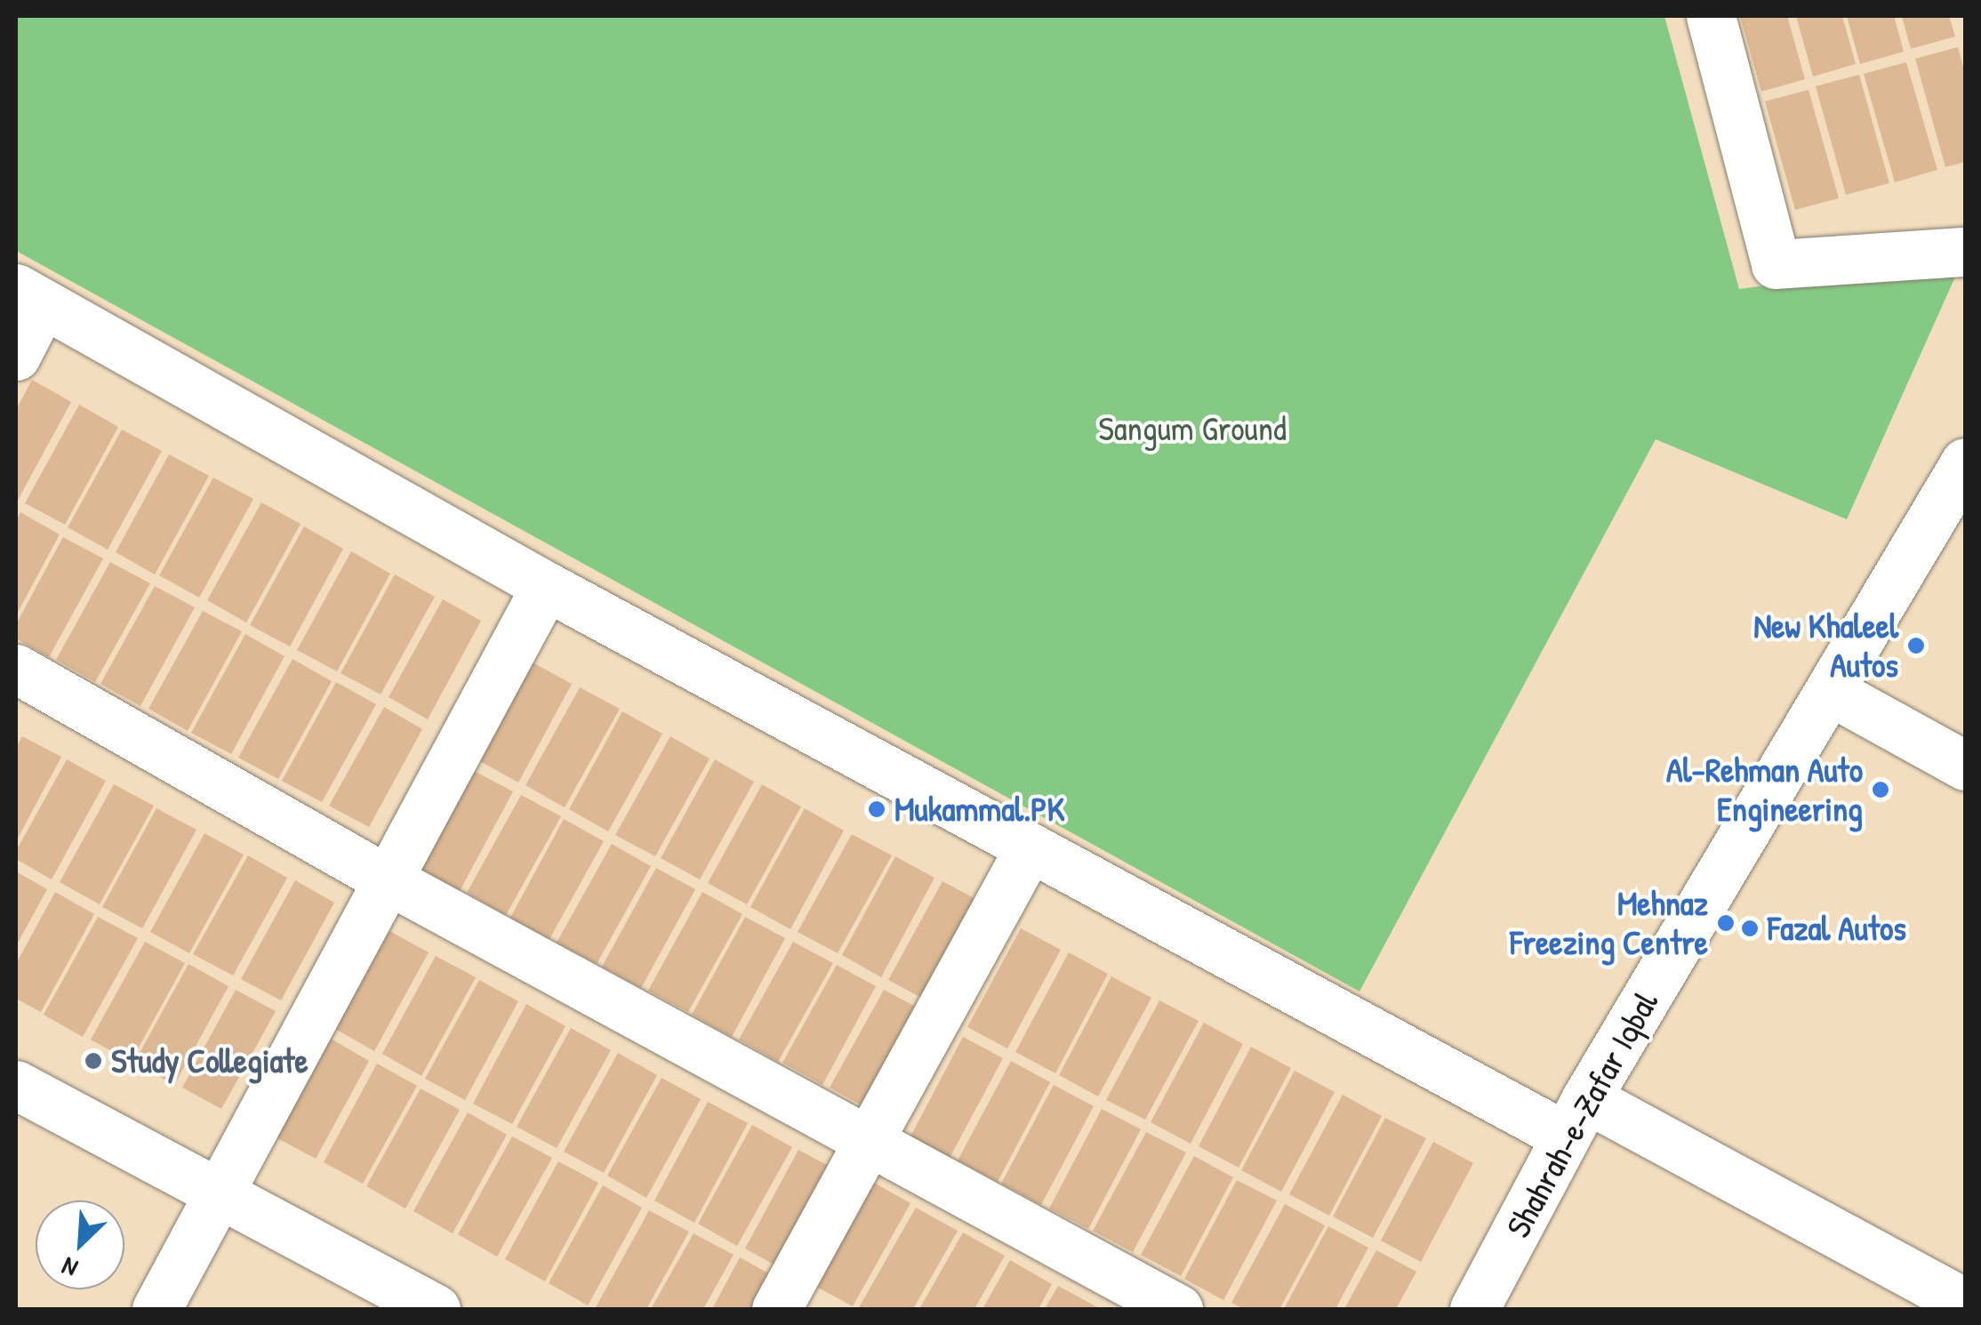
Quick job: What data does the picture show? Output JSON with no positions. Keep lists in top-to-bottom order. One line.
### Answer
{"streets":{"street":["Shahrah-e-Zafar Iqbal"]},"parks":["Sangum Ground"],"places":["New Khaleel Autos","Al-Rehman Auto Engineering","Mukammal.PK","Mehnaz Freezing Centre","Fazal Autos","Study Collegiate"],"north":"bottom left"}
